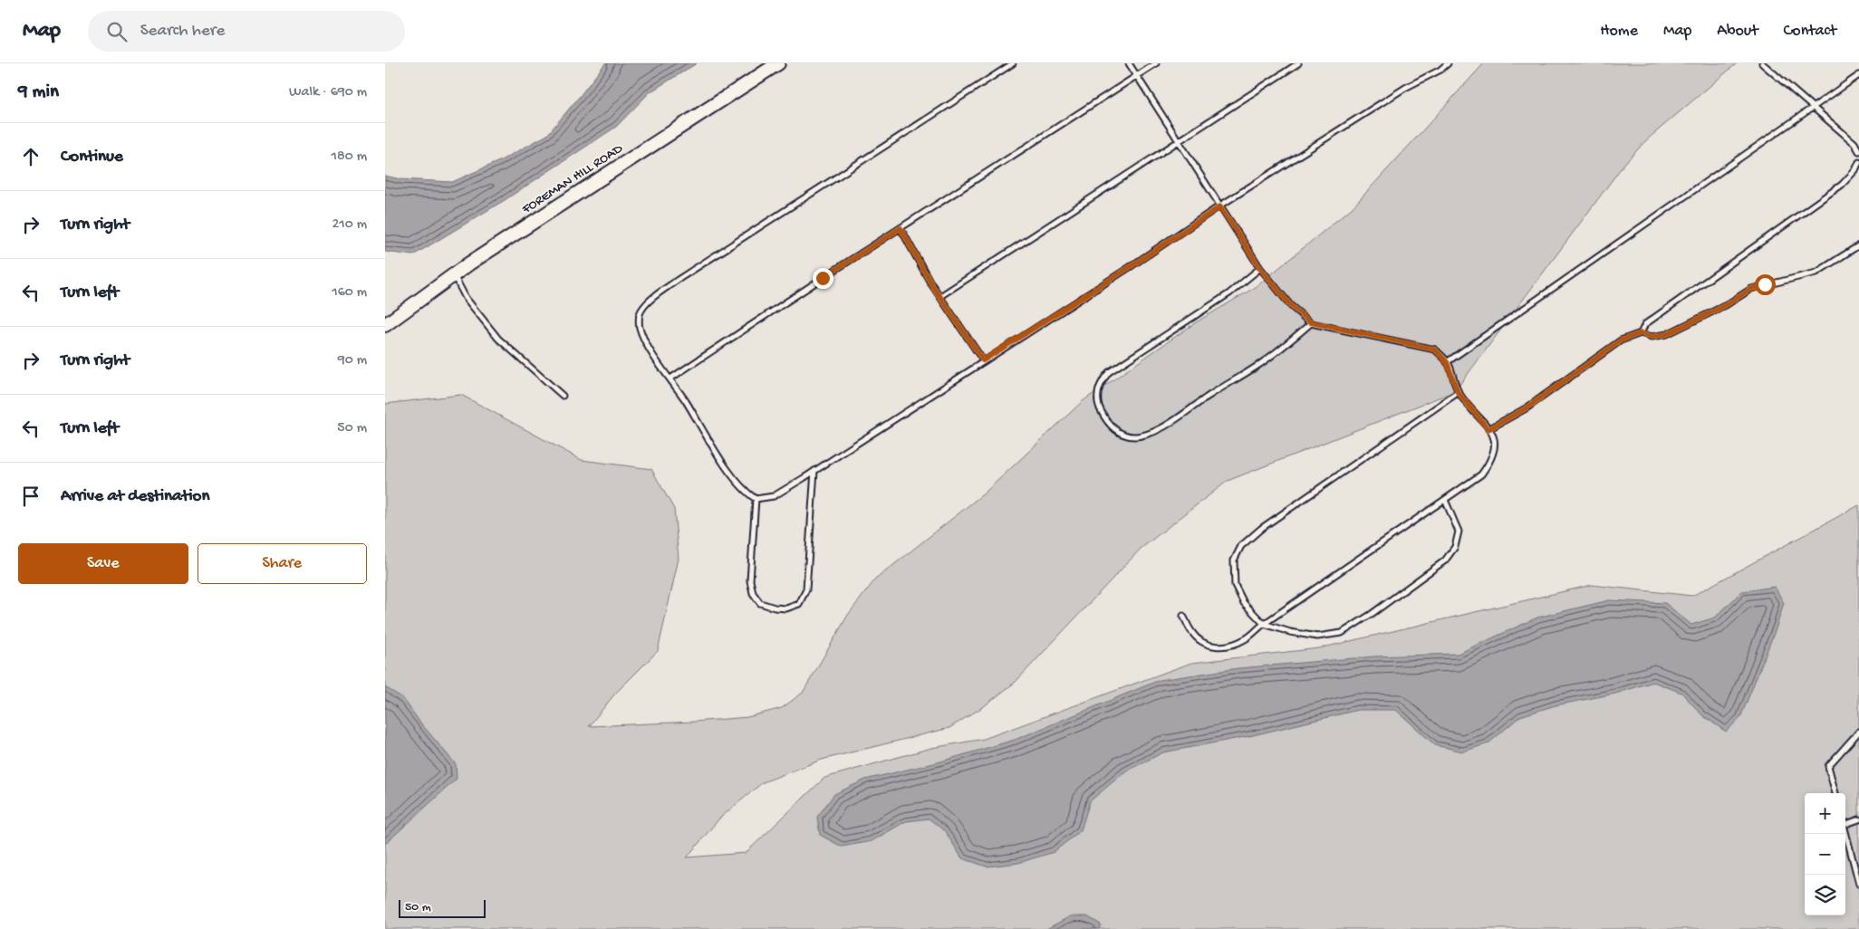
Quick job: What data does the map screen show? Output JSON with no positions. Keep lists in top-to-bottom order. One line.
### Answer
{"streets":{"street":["FOREMAN HILL ROAD"]},"scale_bar":"50 m","page":{"header":"Map","search":"Search here","nav":["Home","Map","About","Contact"],"heading":["9 min","Walk · 690 m"],"list":[["Continue","180 m"],["Turn right","210 m"],["Turn left","160 m"],["Turn right","90 m"],["Turn left","50 m"],"Arrive at destination"],"buttons":["Save","Share"],"map_buttons":["+","−"],"scale":"50 m"}}
